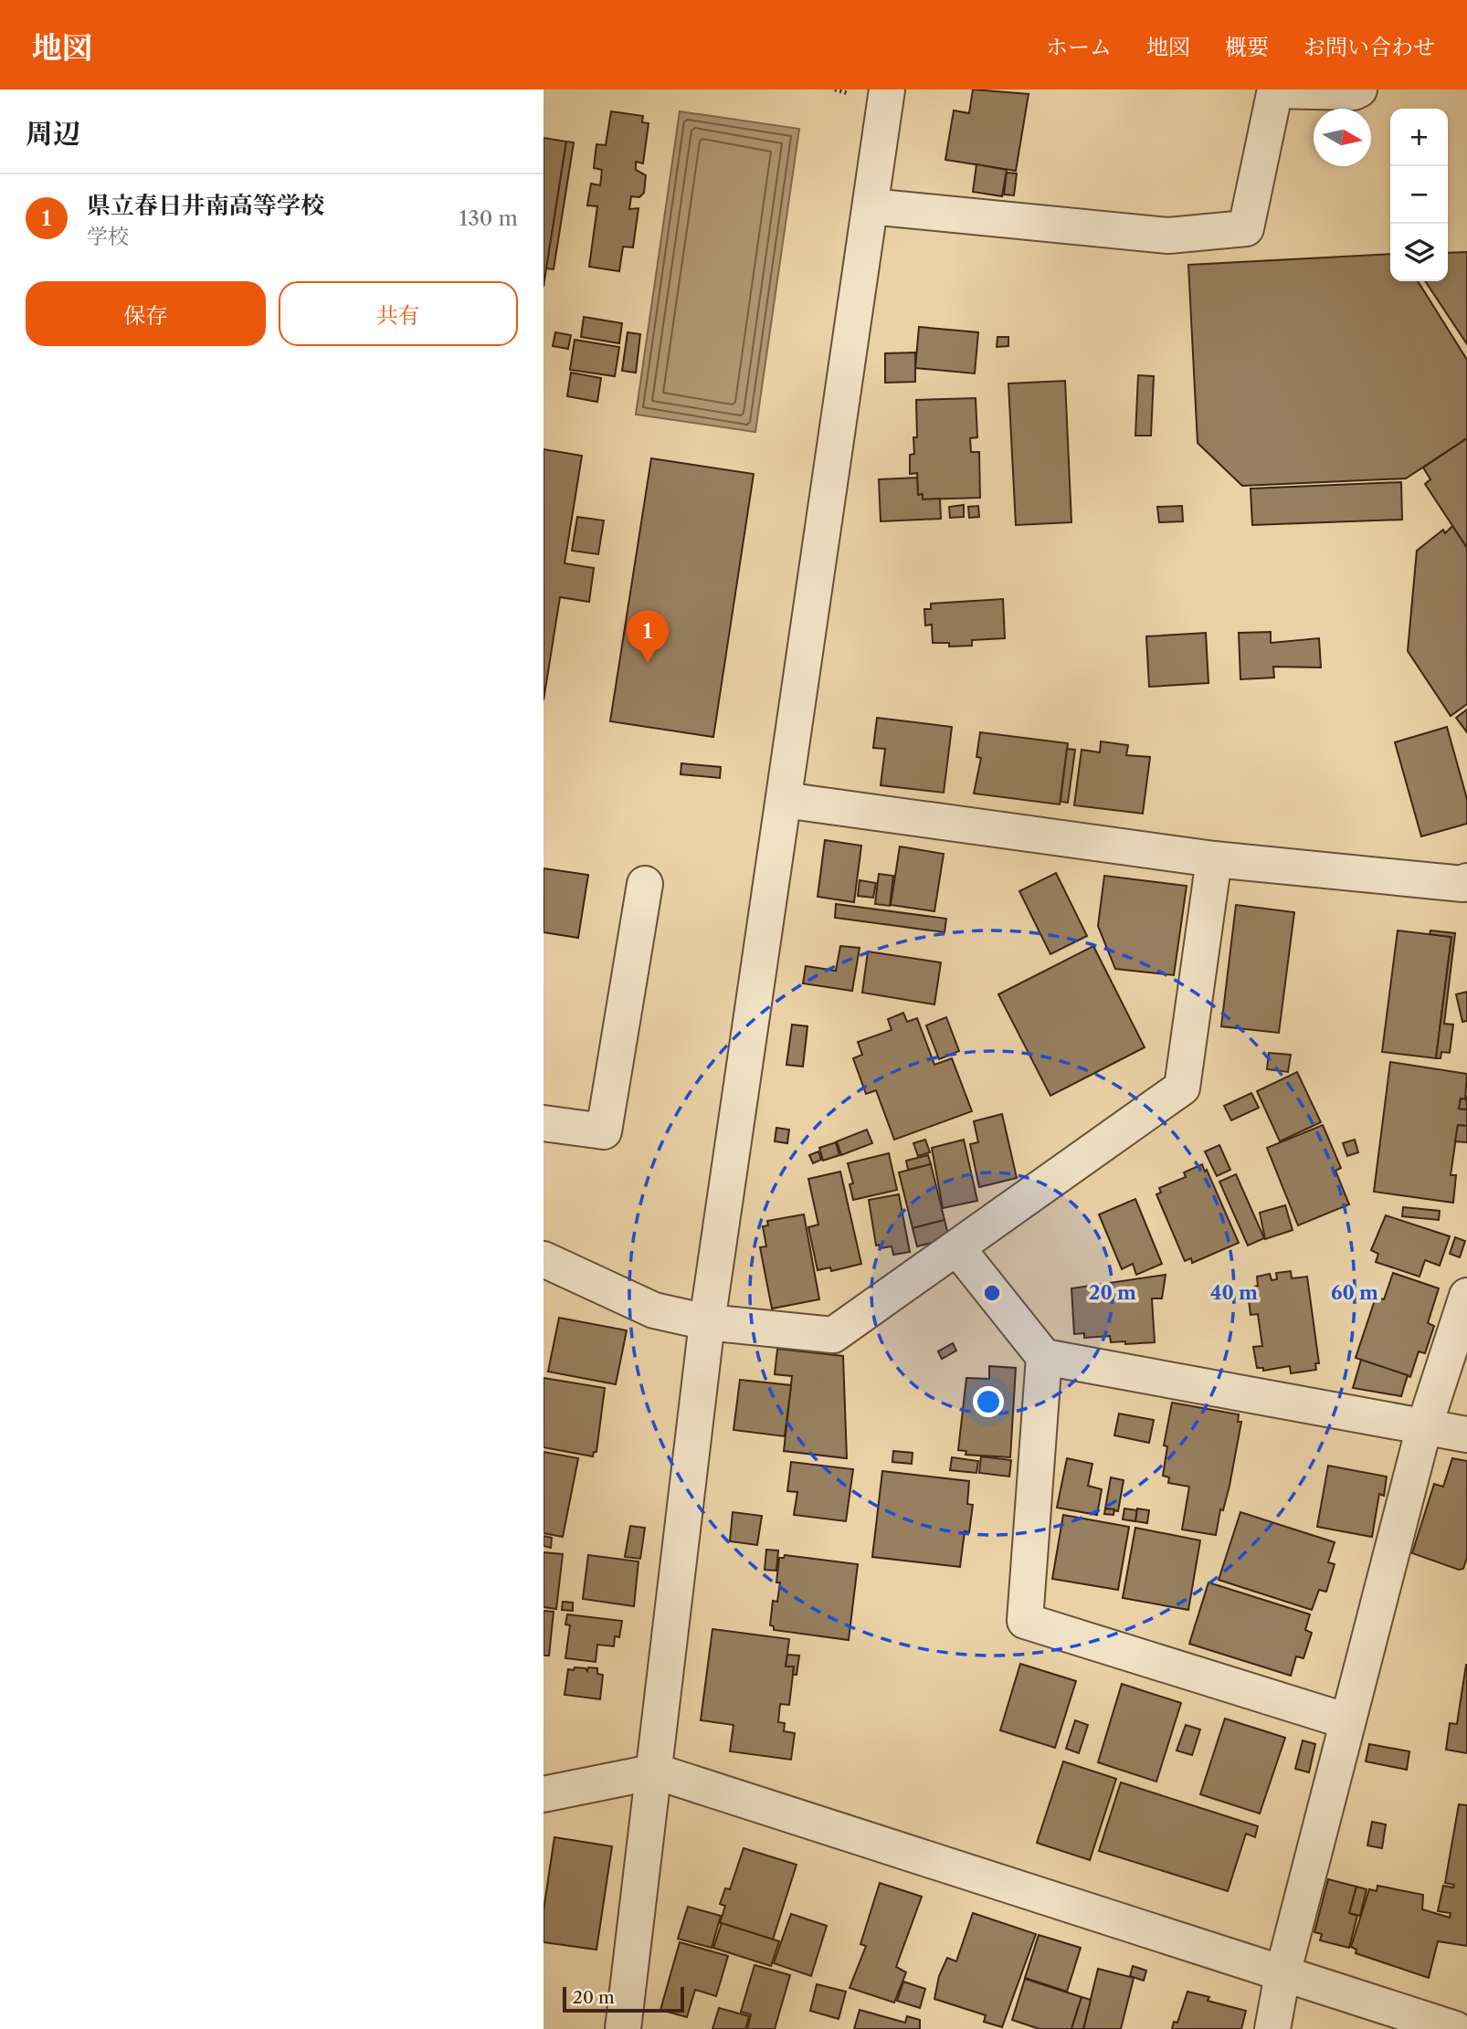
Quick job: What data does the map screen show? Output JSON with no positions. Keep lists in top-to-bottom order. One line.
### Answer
{"scale_bar":"20 m","north":"right","page":{"header":"地図","nav":["ホーム","地図","概要","お問い合わせ"],"heading":"周辺","map_buttons":["+","−"],"list":[{"mark":"1","name":"県立春日井南高等学校","note":"学校","value":"130 m"}],"buttons":["保存","共有"],"pins":"1","scale":"20 m"},"rings":["20 m","40 m","60 m"]}
